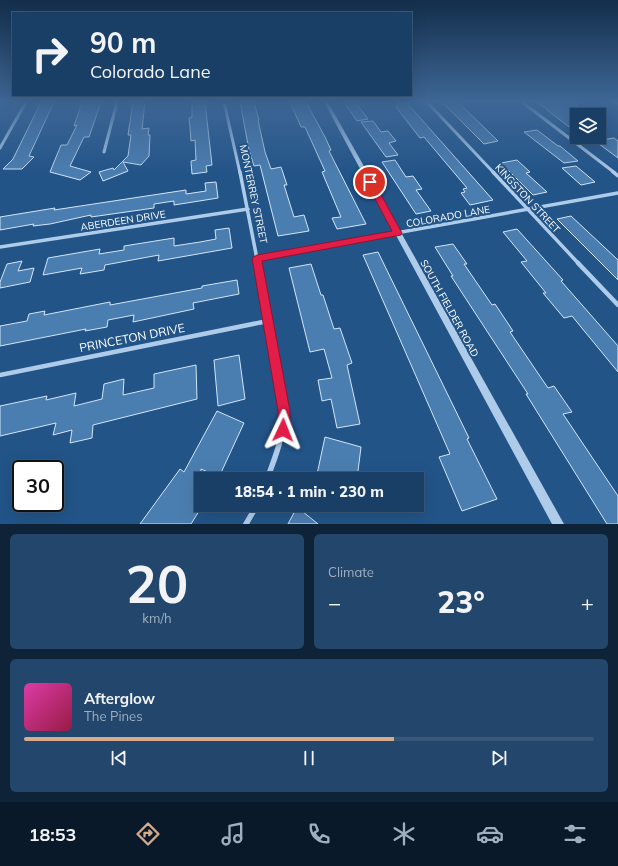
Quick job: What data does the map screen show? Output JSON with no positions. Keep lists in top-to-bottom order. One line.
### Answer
{"streets":{"street":["MONTERREY STREET","KINGSTON STREET","COLORADO LANE","ABERDEEN DRIVE","SOUTH FIELDER ROAD","PRINCETON DRIVE"]},"crossings":[["MONTERREY STREET","COLORADO LANE"],["MONTERREY STREET","ABERDEEN DRIVE"],["MONTERREY STREET","PRINCETON DRIVE"],["KINGSTON STREET","COLORADO LANE"],["COLORADO LANE","SOUTH FIELDER ROAD"]],"page":{"turn":["90 m","Colorado Lane"],"limit":"30","trip":"18:54 · 1 min · 230 m","tile":[["20","km/h"],"Climate"],"heat":["−","23°","+"],"song":["Afterglow","The Pines"],"tabs":"18:53"}}
